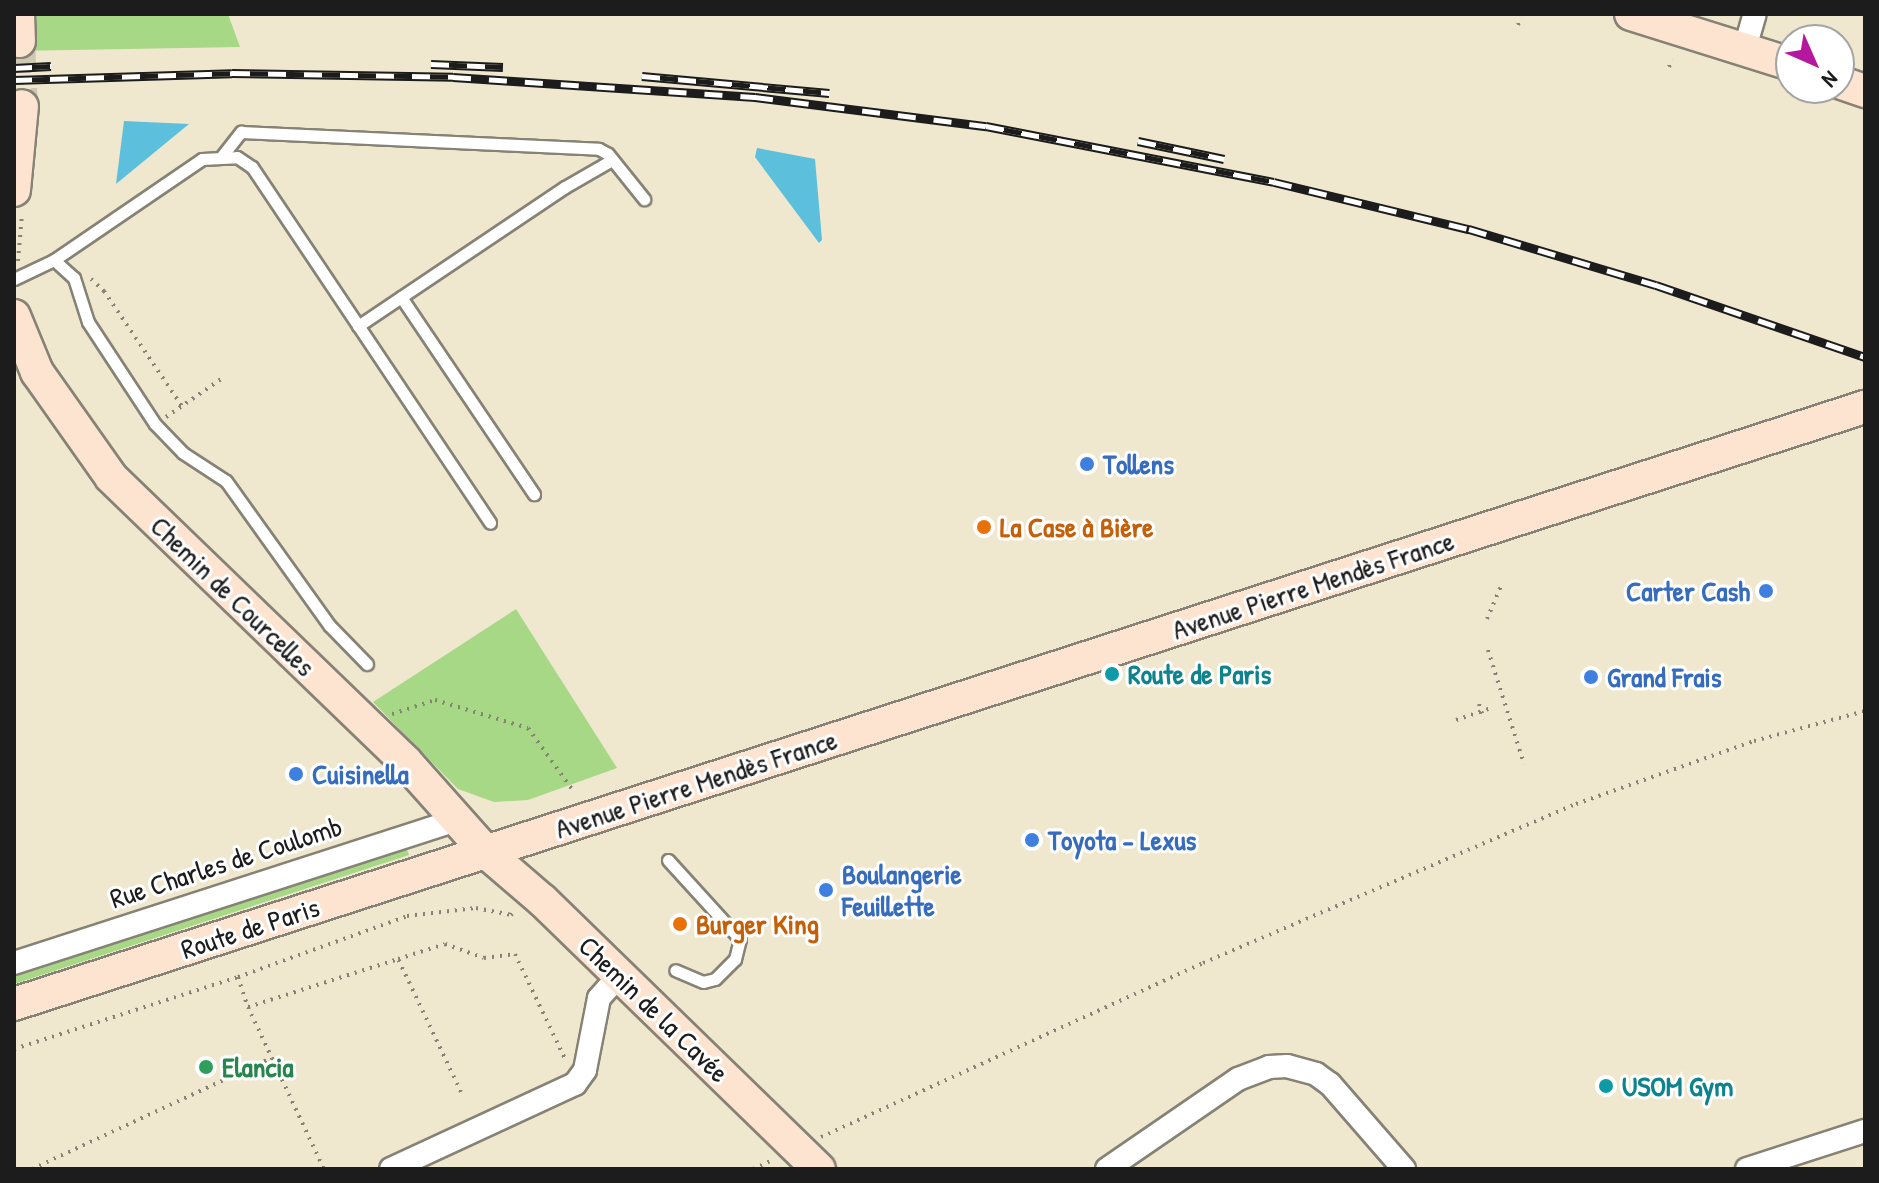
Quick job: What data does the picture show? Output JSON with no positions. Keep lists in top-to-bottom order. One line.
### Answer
{"streets":{"main road":["Avenue Pierre Mendès France","Chemin de Courcelles","Route de Paris","Chemin de la Cavée"],"street":["Rue Charles de Coulomb"]},"crossings":[["Avenue Pierre Mendès France","Chemin de Courcelles"],["Avenue Pierre Mendès France","Route de Paris"],["Avenue Pierre Mendès France","Chemin de la Cavée"],["Chemin de Courcelles","Rue Charles de Coulomb"],["Chemin de Courcelles","Route de Paris"],["Chemin de Courcelles","Chemin de la Cavée"],["Route de Paris","Chemin de la Cavée"]],"places":["Tollens","La Case à Bière","Carter Cash","Route de Paris","Grand Frais","Cuisinella","Toyota - Lexus","Boulangerie Feuillette","Burger King","Elancia","USOM Gym"],"north":"bottom right"}
